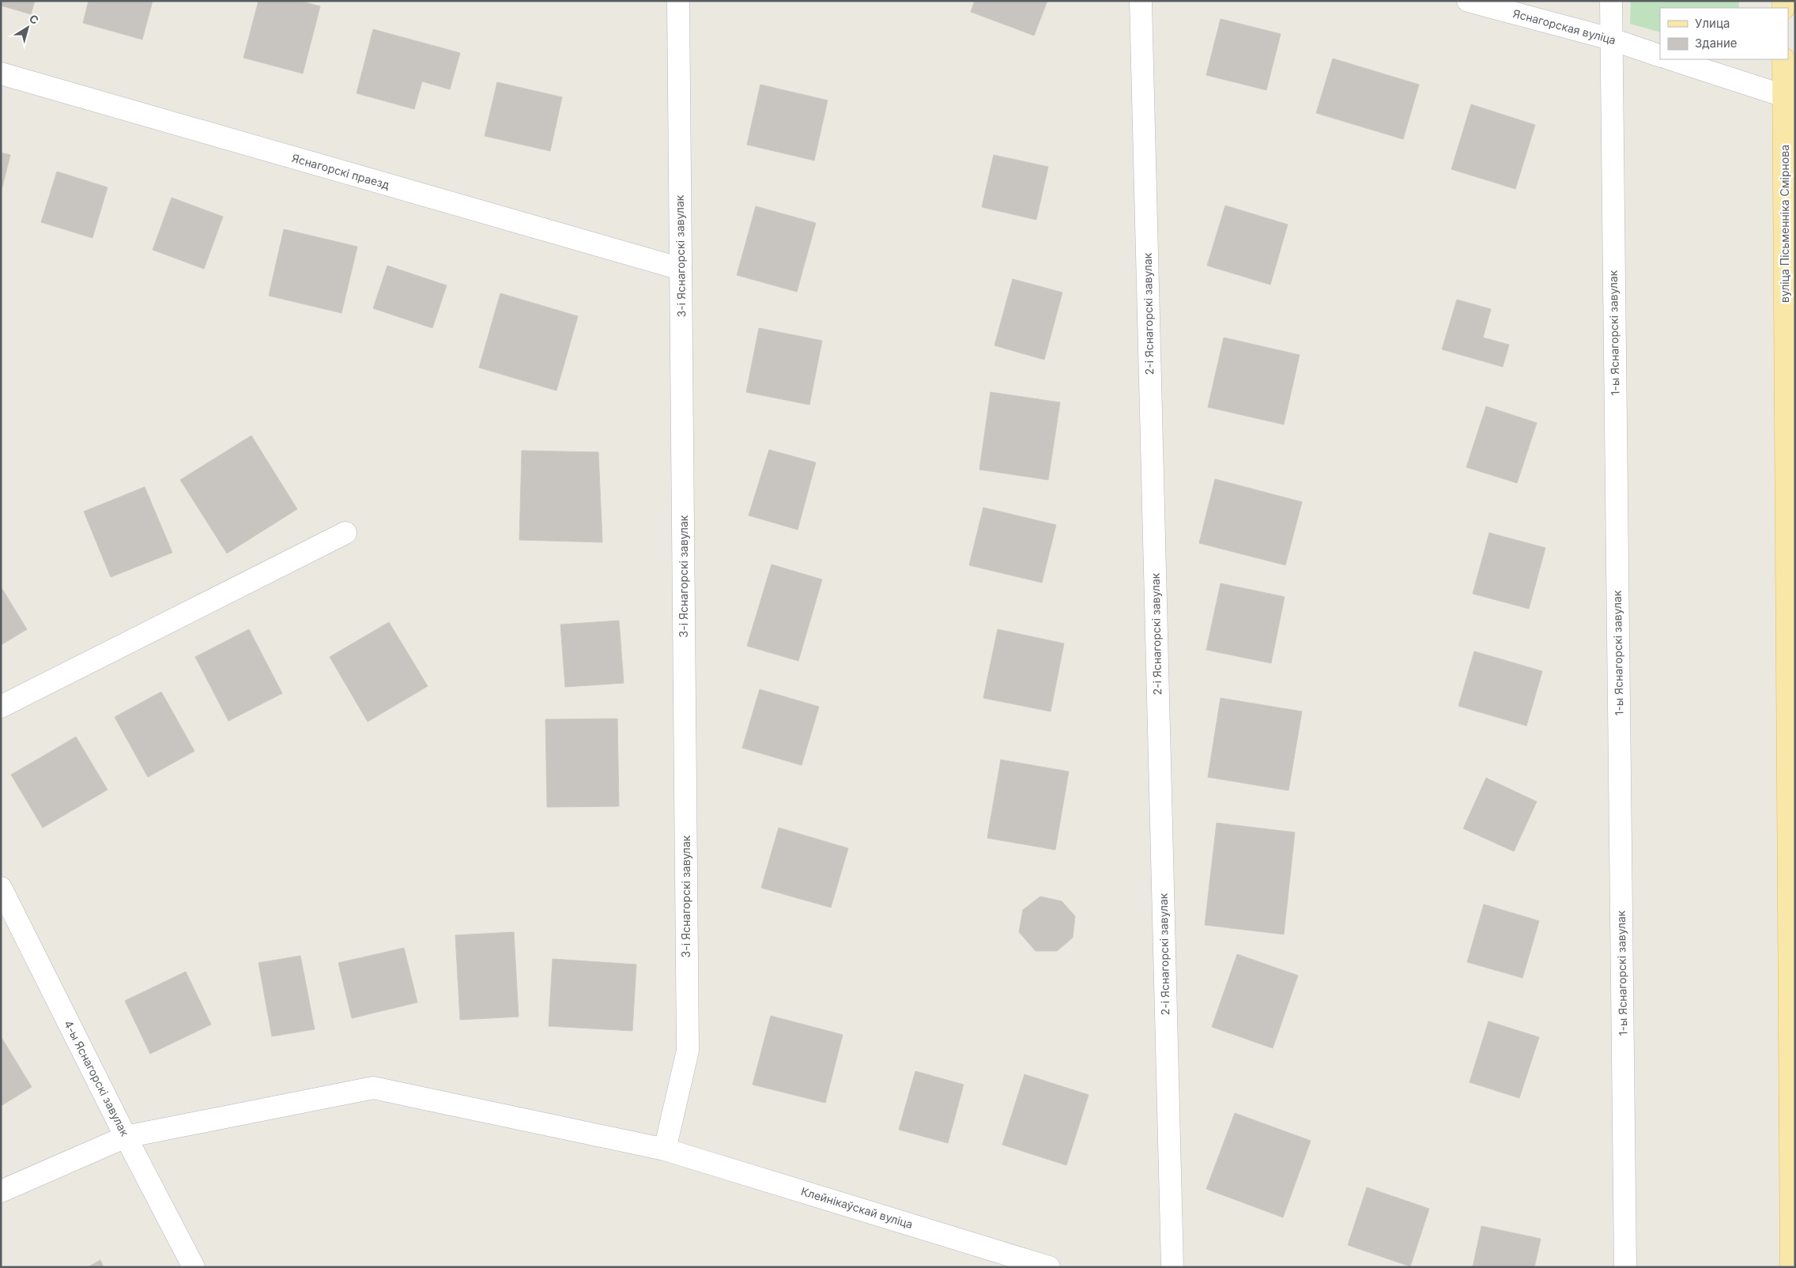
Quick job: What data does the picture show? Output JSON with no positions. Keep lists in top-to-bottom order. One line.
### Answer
{"streets":{"main road":["вуліца Пісьменніка Смірнова"],"street":["Яснагорская вуліца","Яснагорскі праезд","3-і Яснагорскі завулак","2-і Яснагорскі завулак","1-ы Яснагорскі завулак","4-ы Яснагорскі завулак","Клейнікаўскай вуліца"]},"crossings":[["Яснагорская вуліца","1-ы Яснагорскі завулак"],["Яснагорскі праезд","3-і Яснагорскі завулак"],["3-і Яснагорскі завулак","Клейнікаўскай вуліца"],["4-ы Яснагорскі завулак","Клейнікаўскай вуліца"]],"legend":["Улица","Здание"],"north":"top right"}
